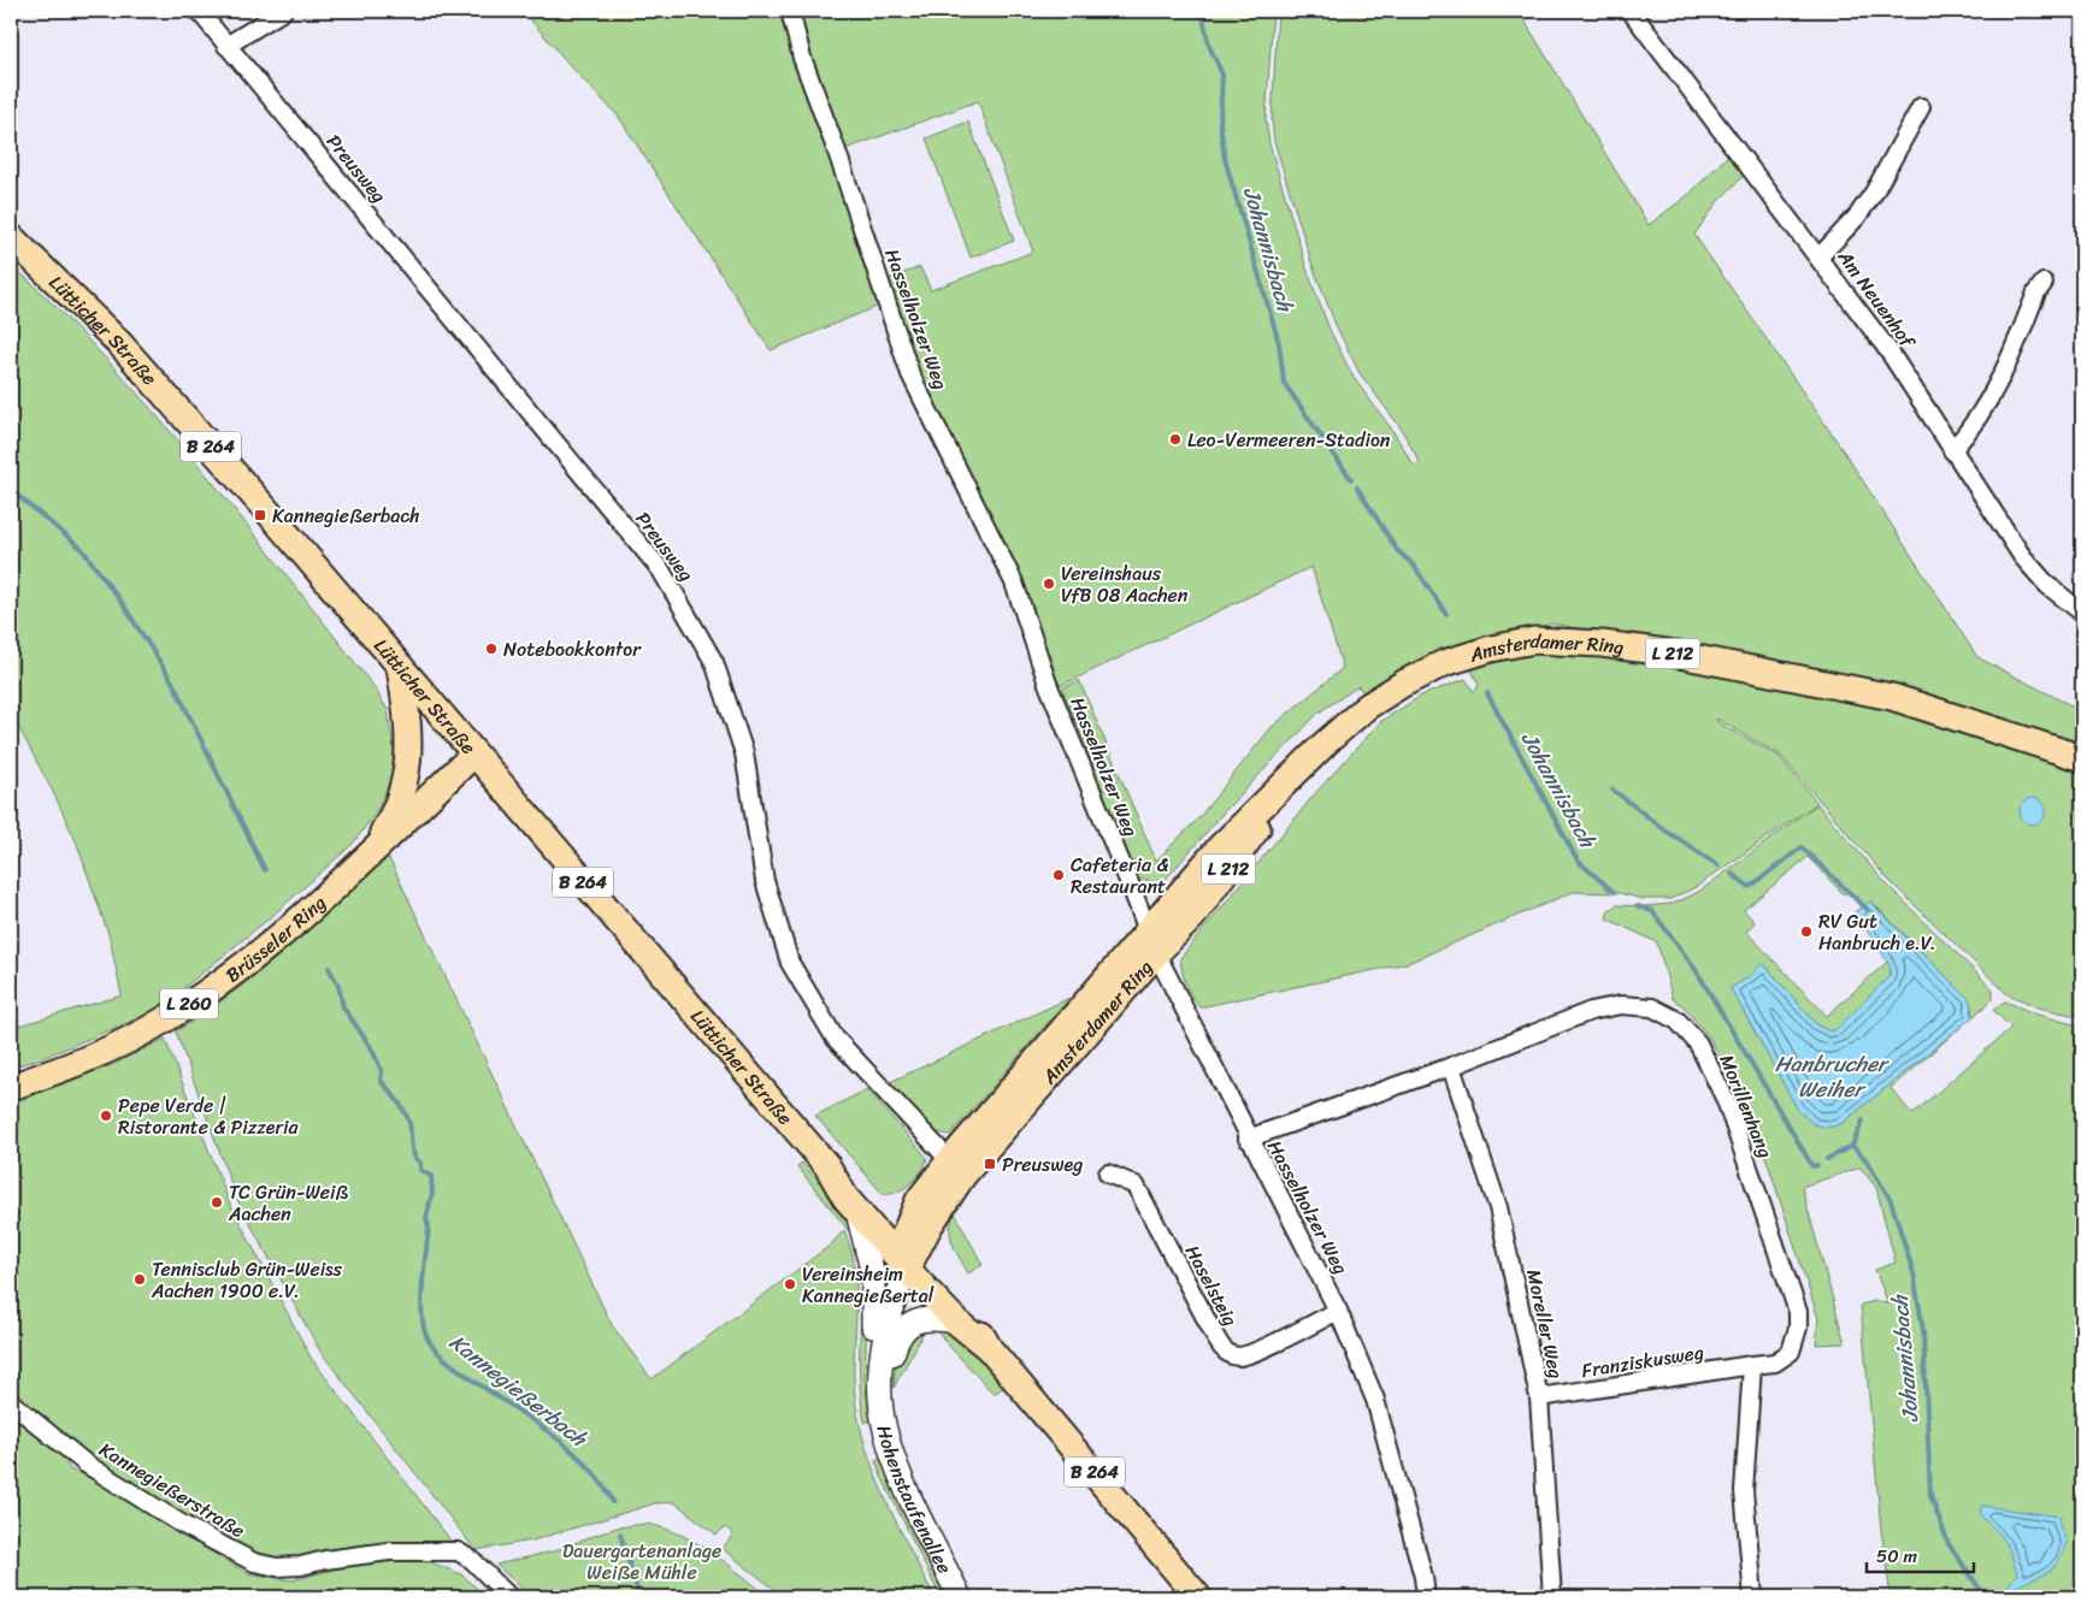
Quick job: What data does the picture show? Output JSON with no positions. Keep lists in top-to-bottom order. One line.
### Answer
{"streets":{"main road":["Lütticher Straße","B 264","Amsterdamer Ring","L 212","Brüsseler Ring","L 260","Hohenstaufenallee"],"street":["Preusweg","Am Neuenhof","Hasselholzer Weg","Morillenhang","Haselsteig","Moreller Weg","Franziskusweg","Kannegießerstraße"]},"crossings":[["Preusweg","Amsterdamer Ring"],["Hasselholzer Weg","Amsterdamer Ring"],["Hasselholzer Weg","Morillenhang"],["Hasselholzer Weg","Haselsteig"],["Lütticher Straße","Amsterdamer Ring"],["Lütticher Straße","Brüsseler Ring"],["Lütticher Straße","Hohenstaufenallee"],["Amsterdamer Ring","Hohenstaufenallee"],["Morillenhang","Moreller Weg"],["Morillenhang","Franziskusweg"],["Moreller Weg","Franziskusweg"]],"water":["Johannisbach","Hanbrucher Weiher","Kannegießerbach"],"parks":["Dauergartenanlage Weiße Mühle"],"places":{"other":["Leo-Vermeeren-Stadion","Vereinshaus VfB 08 Aachen","Notebookkontor","Cafeteria & Restaurant","RV Gut Hanbruch e.V.","Pepe Verde | Ristorante & Pizzeria","TC Grün-Weiß Aachen","Tennisclub Grün-Weiss Aachen 1900 e.V.","Vereinsheim Kannegießertal"],"transit":["Kannegießerbach","Preusweg"]},"scale_bar":"50 m"}
